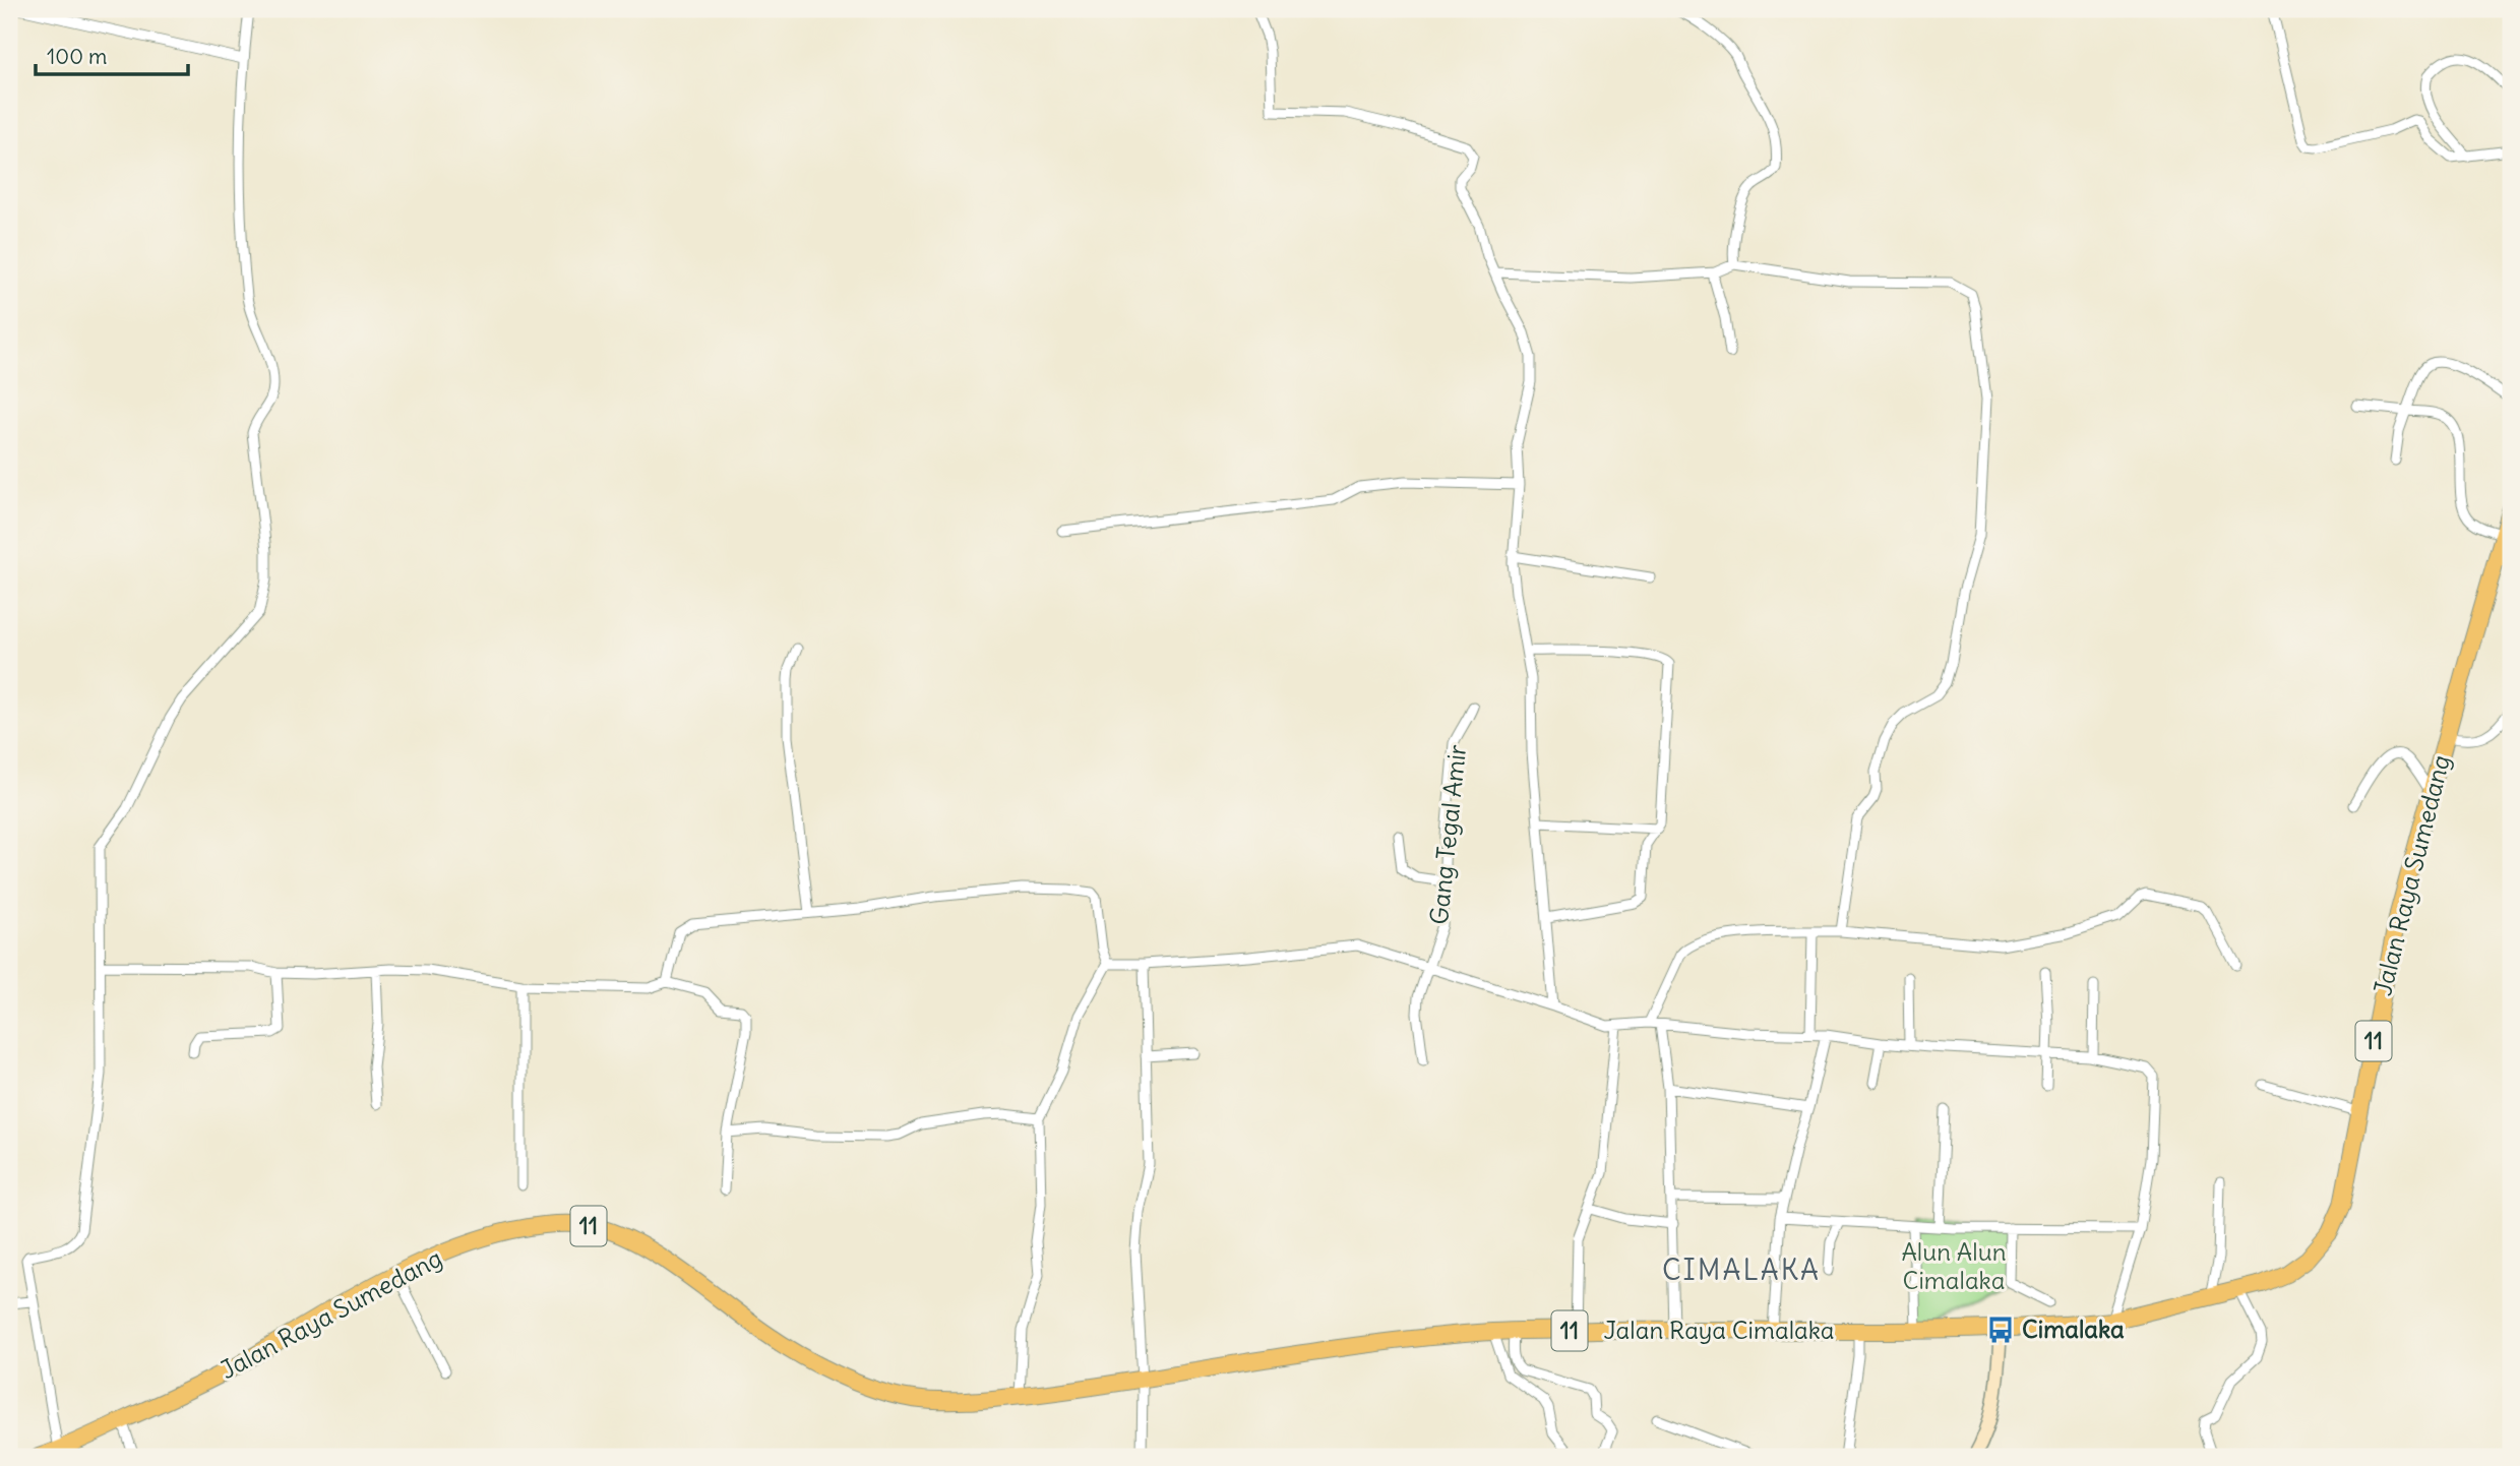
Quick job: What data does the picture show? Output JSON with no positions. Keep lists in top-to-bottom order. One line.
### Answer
{"streets":{"highway":["Jalan Raya Sumedang","11","Jalan Raya Cimalaka"],"street":["Gang Tegal Amir"]},"crossings":[["Jalan Raya Sumedang","Jalan Raya Cimalaka"]],"districts":["CIMALAKA"],"parks":["Alun Alun Cimalaka"],"places":{"bus stop":["Cimalaka"]},"scale_bar":"100 m"}
